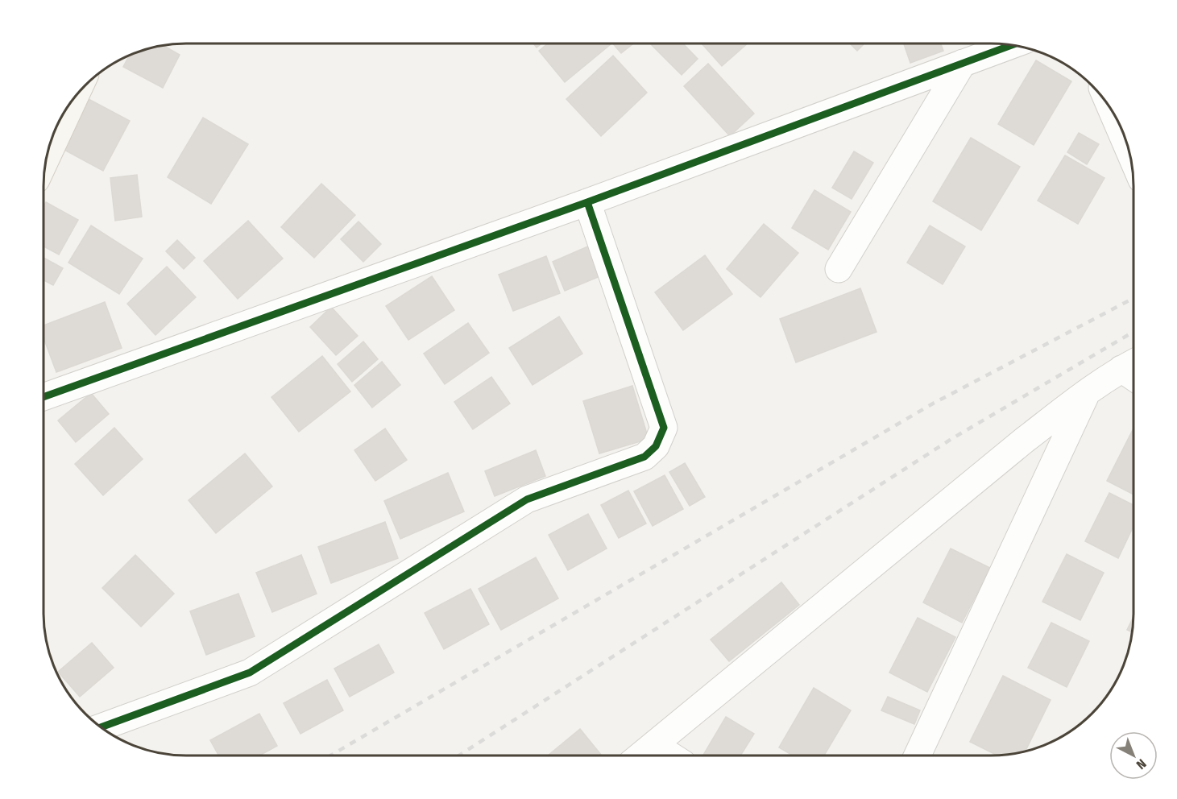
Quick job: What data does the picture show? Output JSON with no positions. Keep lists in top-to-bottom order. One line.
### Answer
{"north":"bottom right"}
